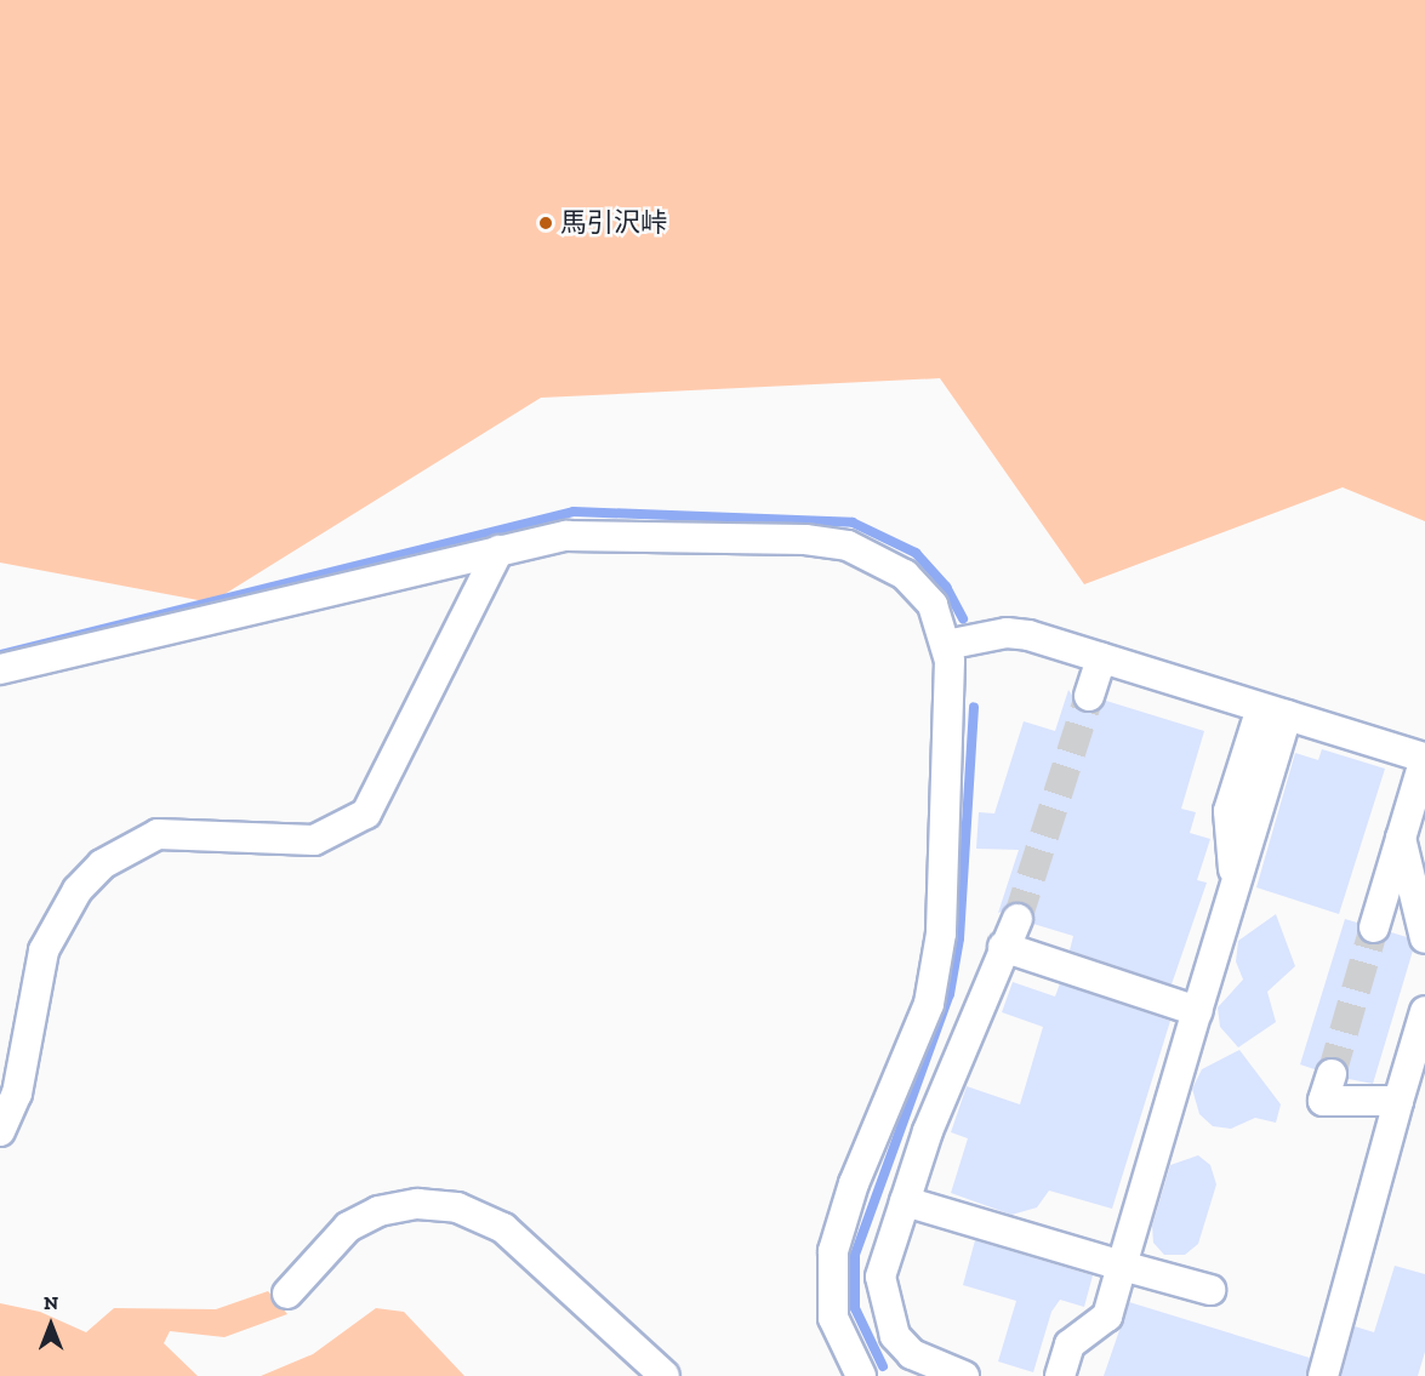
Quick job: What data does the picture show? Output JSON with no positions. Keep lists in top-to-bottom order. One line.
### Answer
{"places":["馬引沢峠"],"north":"top"}
